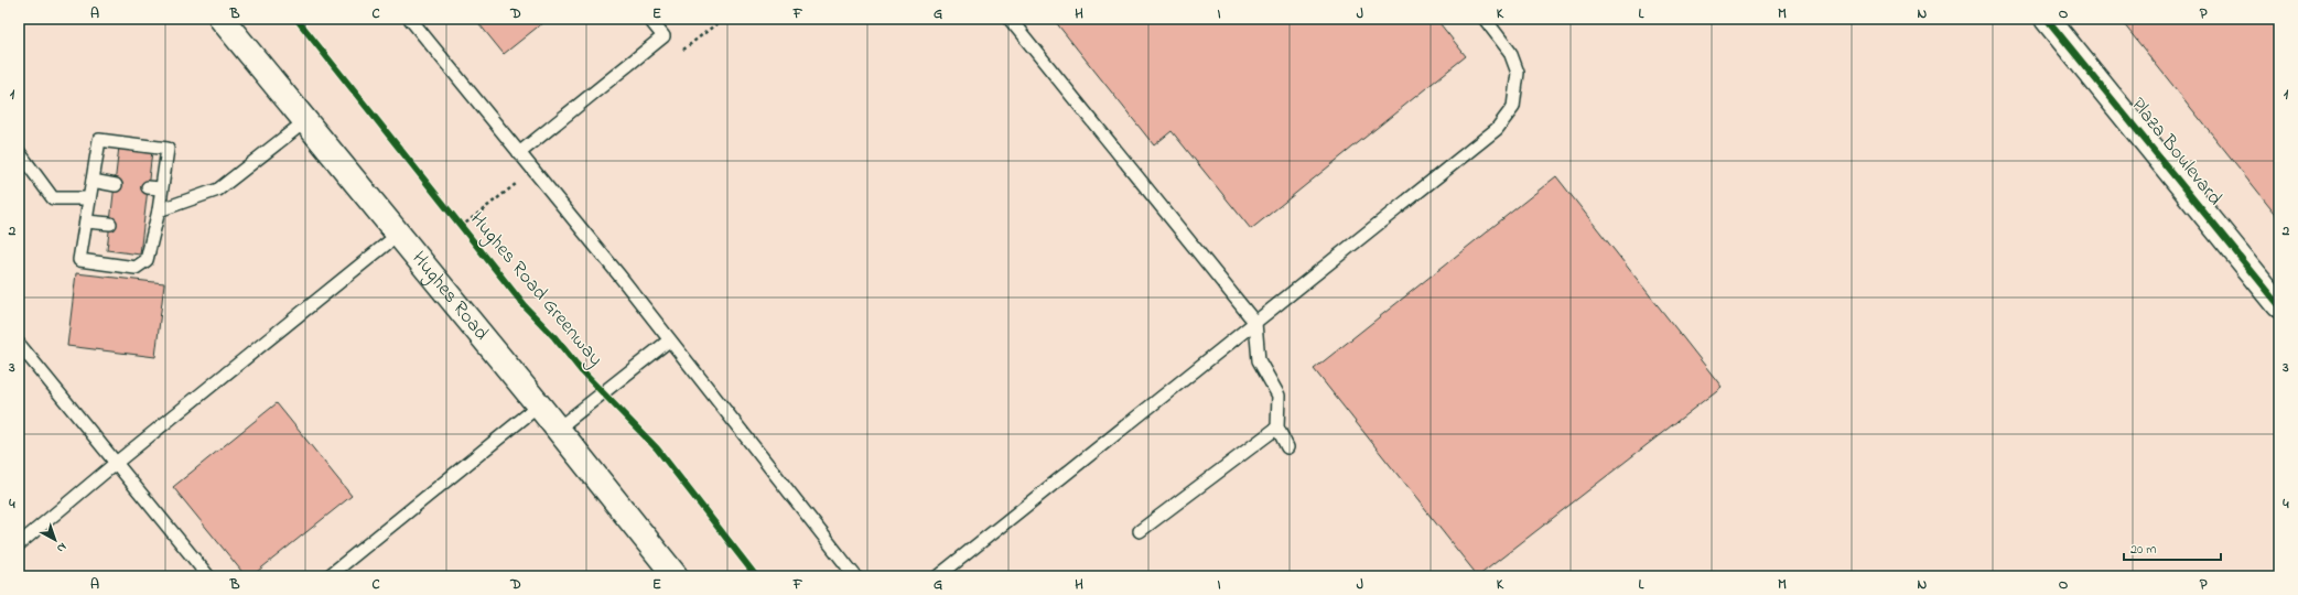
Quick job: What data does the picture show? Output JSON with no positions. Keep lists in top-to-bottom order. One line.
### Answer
{"streets":{"main road":["Plaza Boulevard","Hughes Road"],"cycle path":["Hughes Road Greenway"]},"scale_bar":"20 m","north":"bottom right","grid":{"columns":["A","B","C","D","E","F","G","H","I","J","K","L","M","N","O","P"],"rows":["1","2","3","4"]}}
